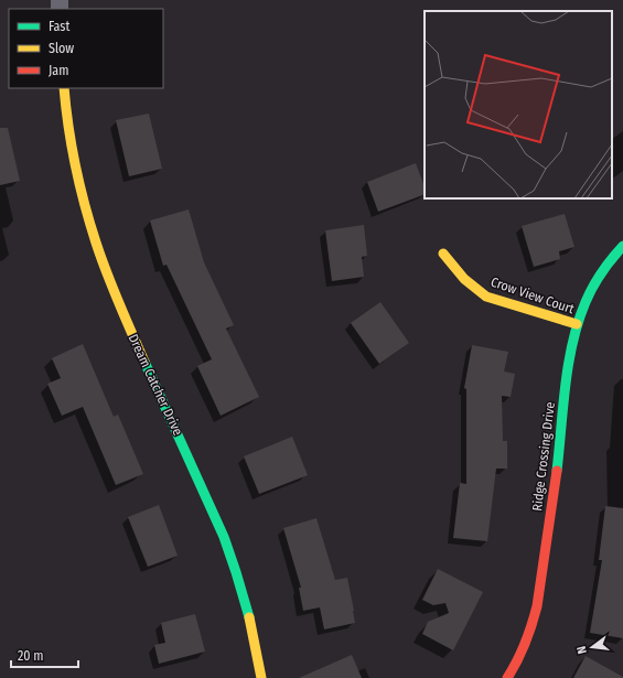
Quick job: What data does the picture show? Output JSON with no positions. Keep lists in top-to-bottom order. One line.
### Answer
{"streets":{"street":["Crow View Court","Dream Catcher Drive","Ridge Crossing Drive"]},"crossings":[["Crow View Court","Ridge Crossing Drive"]],"legend":["Fast","Slow","Jam"],"scale_bar":"20 m","north":"left"}
